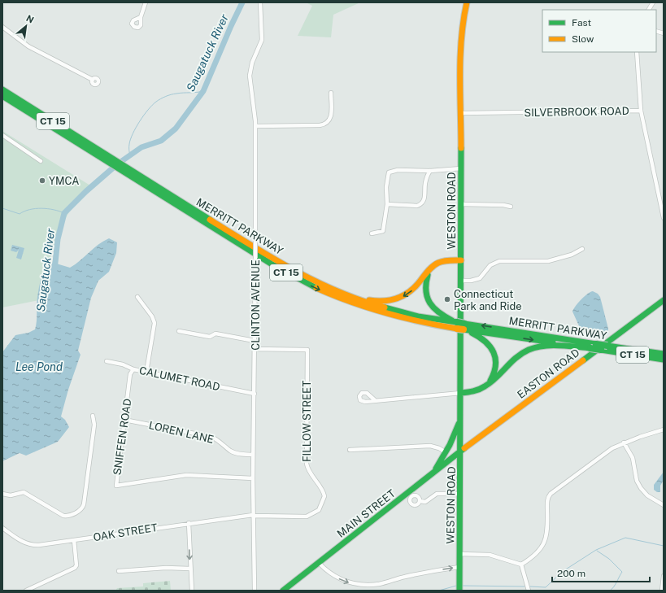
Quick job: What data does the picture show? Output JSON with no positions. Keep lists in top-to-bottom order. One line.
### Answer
{"streets":{"main road":["CT 15","WESTON ROAD","MERRITT PARKWAY","EASTON ROAD","MAIN STREET"],"street":["SILVERBROOK ROAD","CLINTON AVENUE","CALUMET ROAD","FILLOW STREET","LOREN LANE","SNIFFEN ROAD","OAK STREET"]},"crossings":[["SILVERBROOK ROAD","WESTON ROAD"],["WESTON ROAD","EASTON ROAD"],["WESTON ROAD","MAIN STREET"],["CLINTON AVENUE","CALUMET ROAD"],["CLINTON AVENUE","FILLOW STREET"],["CLINTON AVENUE","LOREN LANE"],["CLINTON AVENUE","SNIFFEN ROAD"],["CLINTON AVENUE","OAK STREET"],["EASTON ROAD","MAIN STREET"],["CALUMET ROAD","SNIFFEN ROAD"],["FILLOW STREET","OAK STREET"],["LOREN LANE","SNIFFEN ROAD"]],"water":["Saugatuck River","Lee Pond"],"places":["YMCA","Connecticut Park and Ride"],"legend":["Fast","Slow"],"scale_bar":"200 m","north":"top right"}
